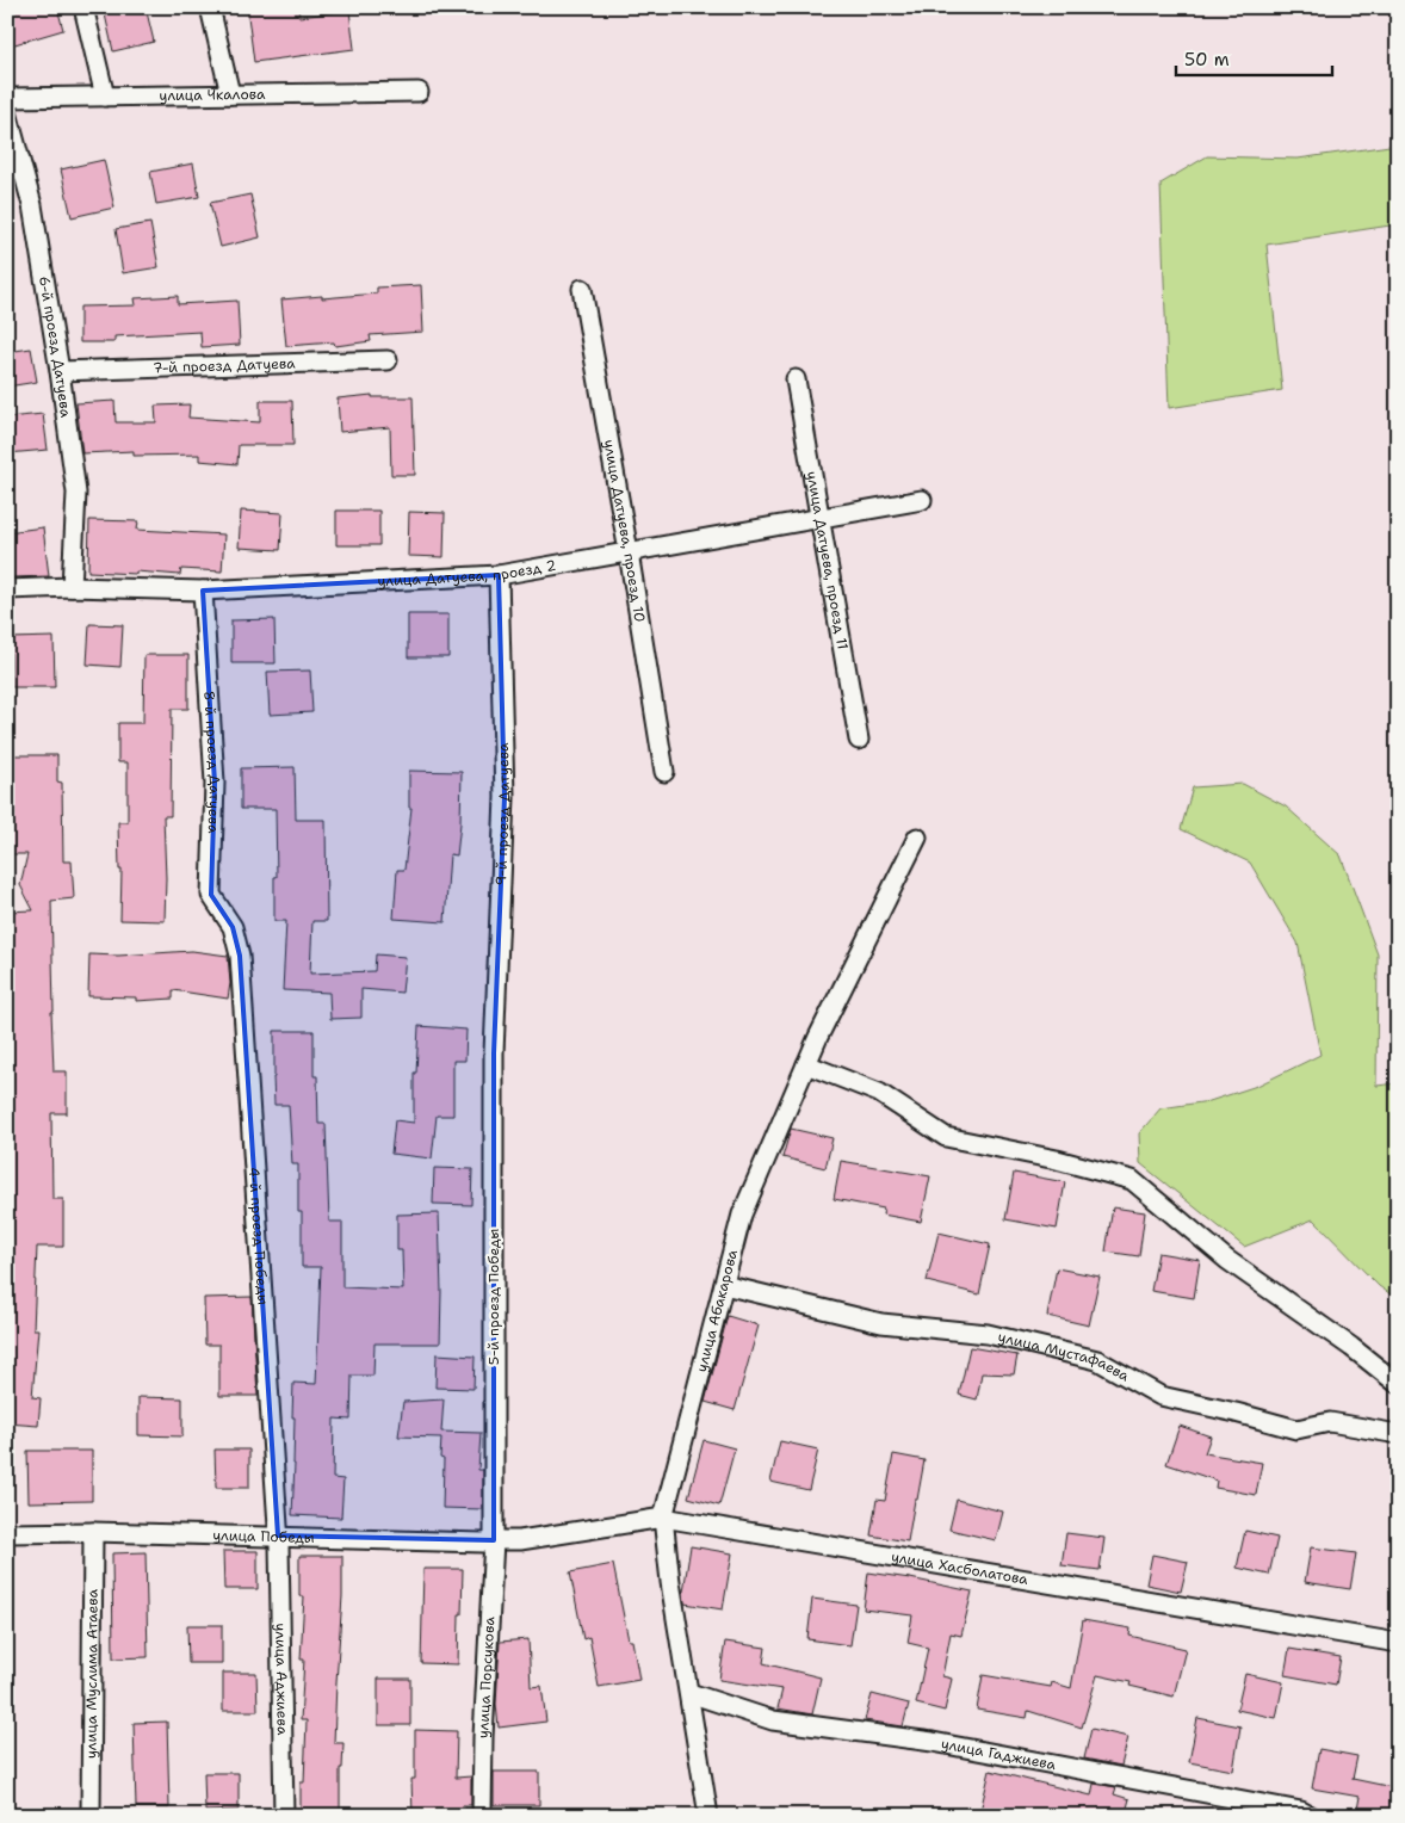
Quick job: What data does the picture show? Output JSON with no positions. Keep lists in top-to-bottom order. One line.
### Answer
{"streets":{"street":["улица Чкалова","6-й проезд Датуева","7-й проезд Датуева","улица Датуева, проезд 10","улица Датуева, проезд 11","улица Датуева, проезд 2","8-й проезд Датуева","9-й проезд Датуева","4-й проезд Победы","5-й проезд Победы","улица Абакарова","улица Мустафаева","улица Победы","улица Хасболатова","улица Муслима Атаева","улица Порсукова","улица Аджиева","улица Гаджиева"]},"crossings":[["6-й проезд Датуева","7-й проезд Датуева"],["6-й проезд Датуева","улица Датуева, проезд 2"],["улица Датуева, проезд 10","улица Датуева, проезд 2"],["улица Датуева, проезд 11","улица Датуева, проезд 2"],["улица Датуева, проезд 2","8-й проезд Датуева"],["улица Датуева, проезд 2","9-й проезд Датуева"],["8-й проезд Датуева","4-й проезд Победы"],["9-й проезд Датуева","5-й проезд Победы"],["4-й проезд Победы","улица Победы"],["4-й проезд Победы","улица Аджиева"],["5-й проезд Победы","улица Победы"],["5-й проезд Победы","улица Порсукова"],["улица Абакарова","улица Мустафаева"],["улица Абакарова","улица Хасболатова"],["улица Абакарова","улица Гаджиева"],["улица Победы","улица Хасболатова"],["улица Победы","улица Муслима Атаева"],["улица Победы","улица Порсукова"],["улица Победы","улица Аджиева"]],"scale_bar":"50 m"}
